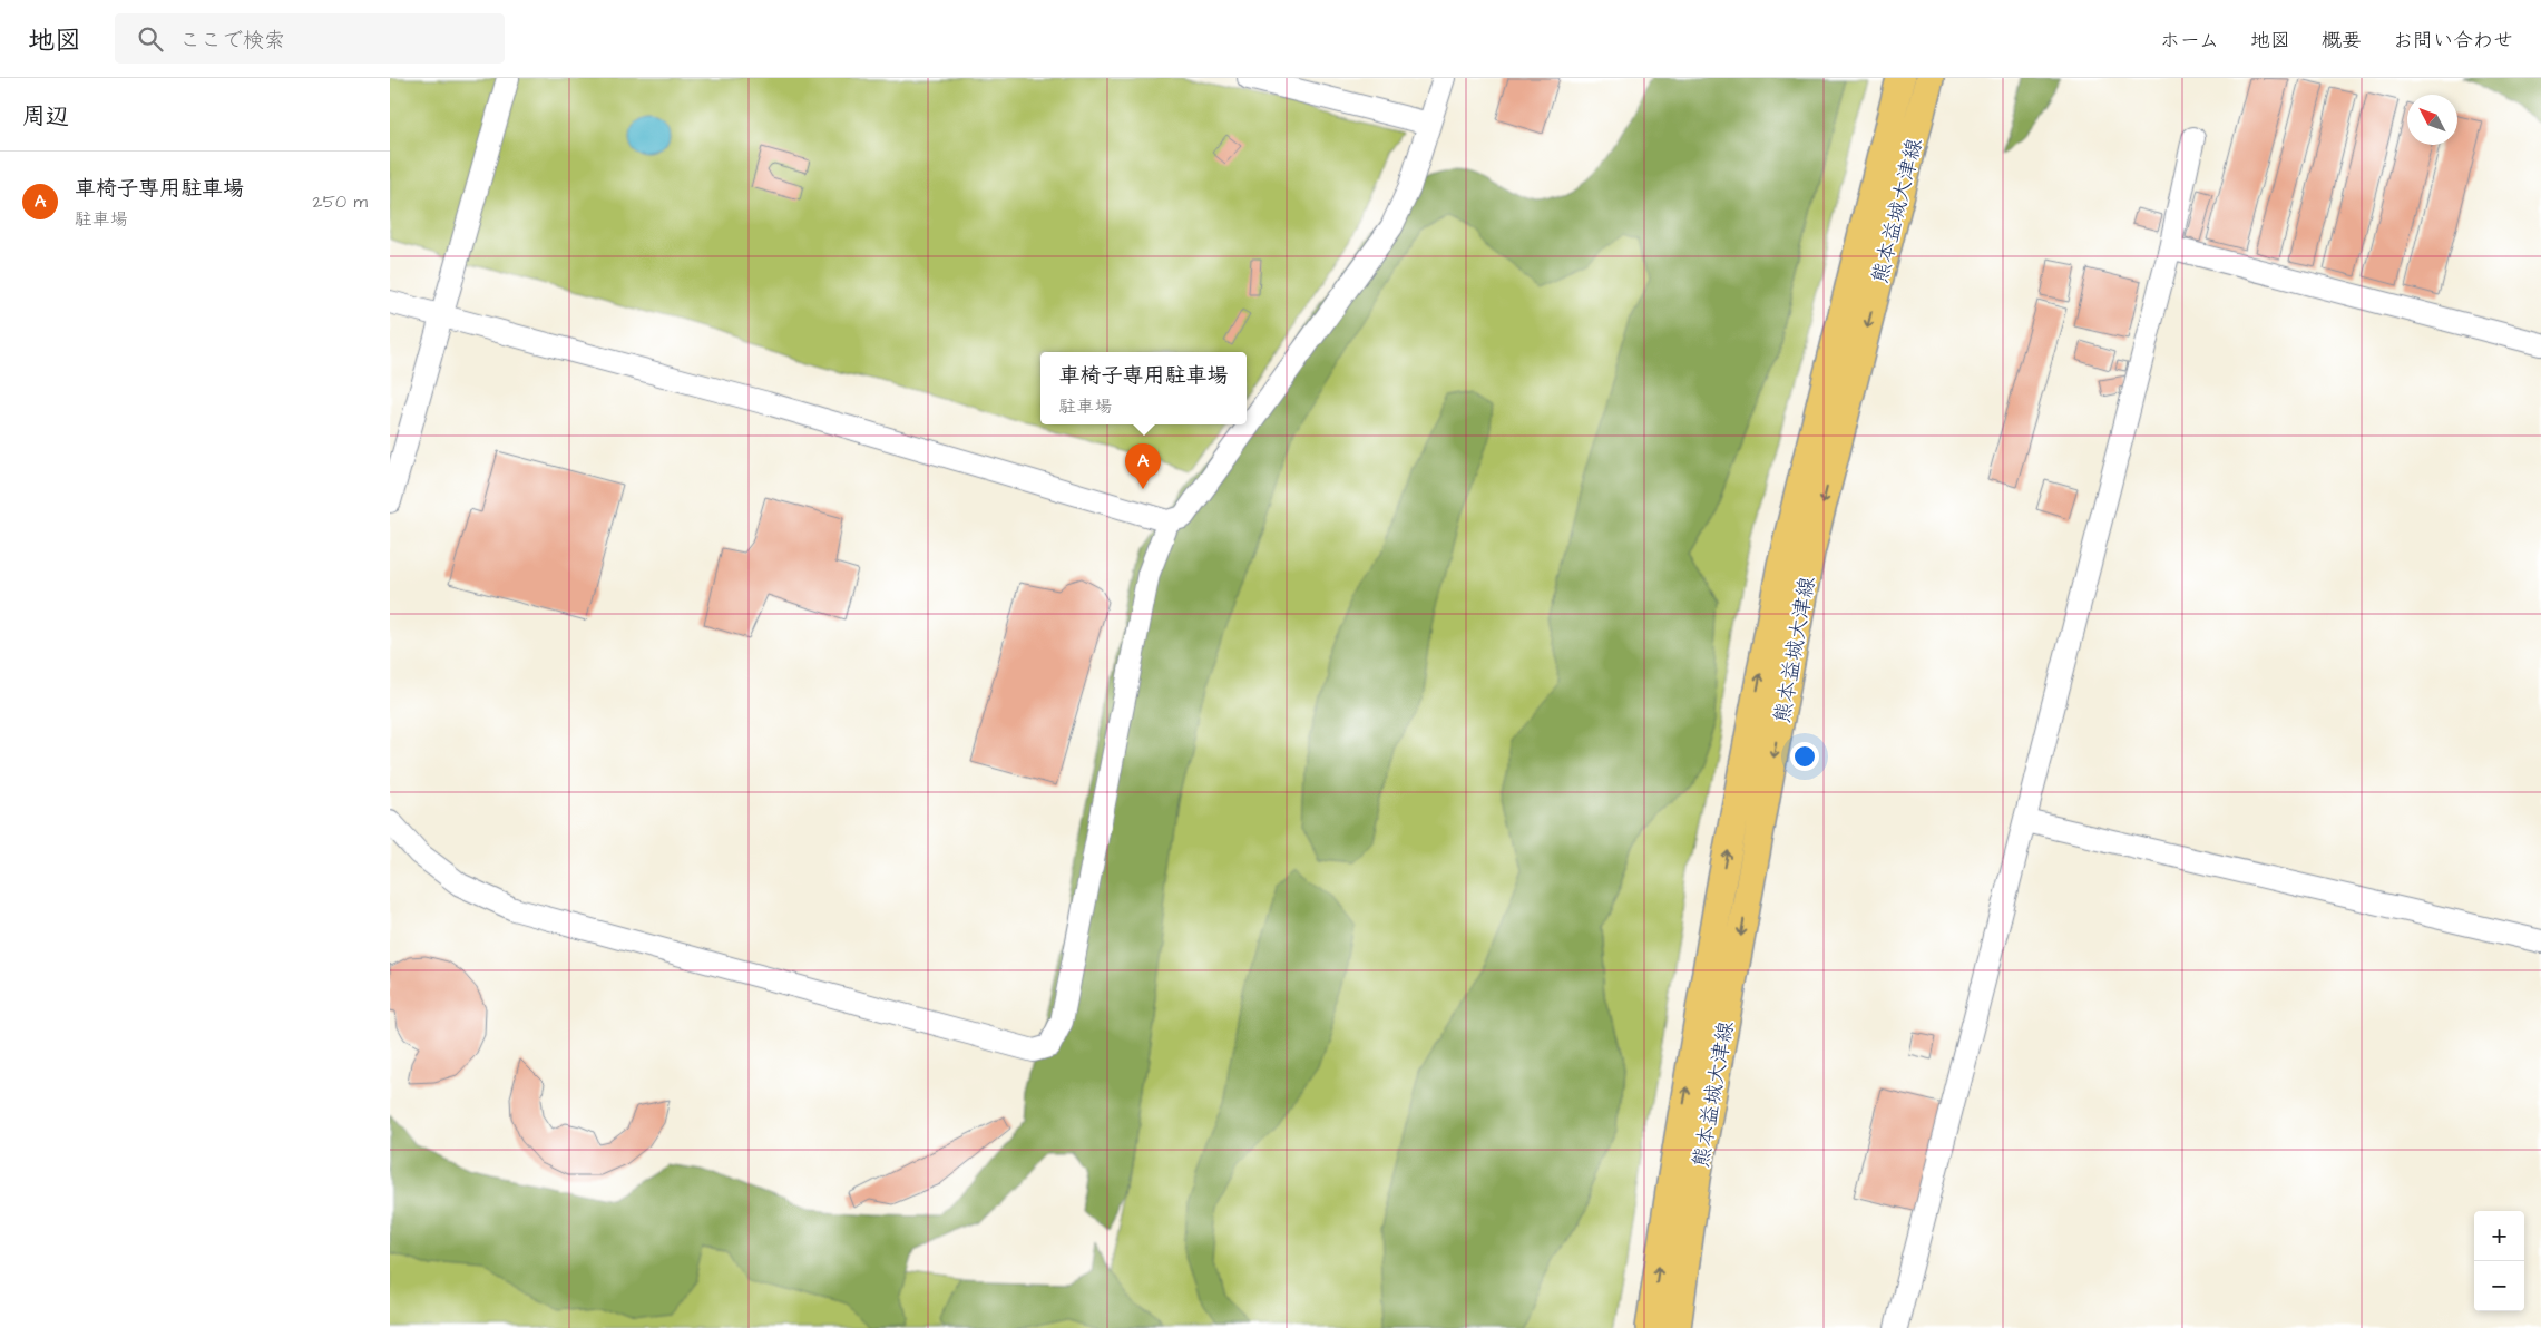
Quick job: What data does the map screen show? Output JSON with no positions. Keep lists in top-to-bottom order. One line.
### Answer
{"streets":{"main road":["熊本益城大津線"]},"north":"top left","page":{"header":"地図","search":"ここで検索","nav":["ホーム","地図","概要","お問い合わせ"],"heading":"周辺","list":[{"mark":"A","name":"車椅子専用駐車場","note":"駐車場","value":"250 m"}],"popup":["車椅子専用駐車場","駐車場"],"pins":"A","map_buttons":["+","−"]}}
